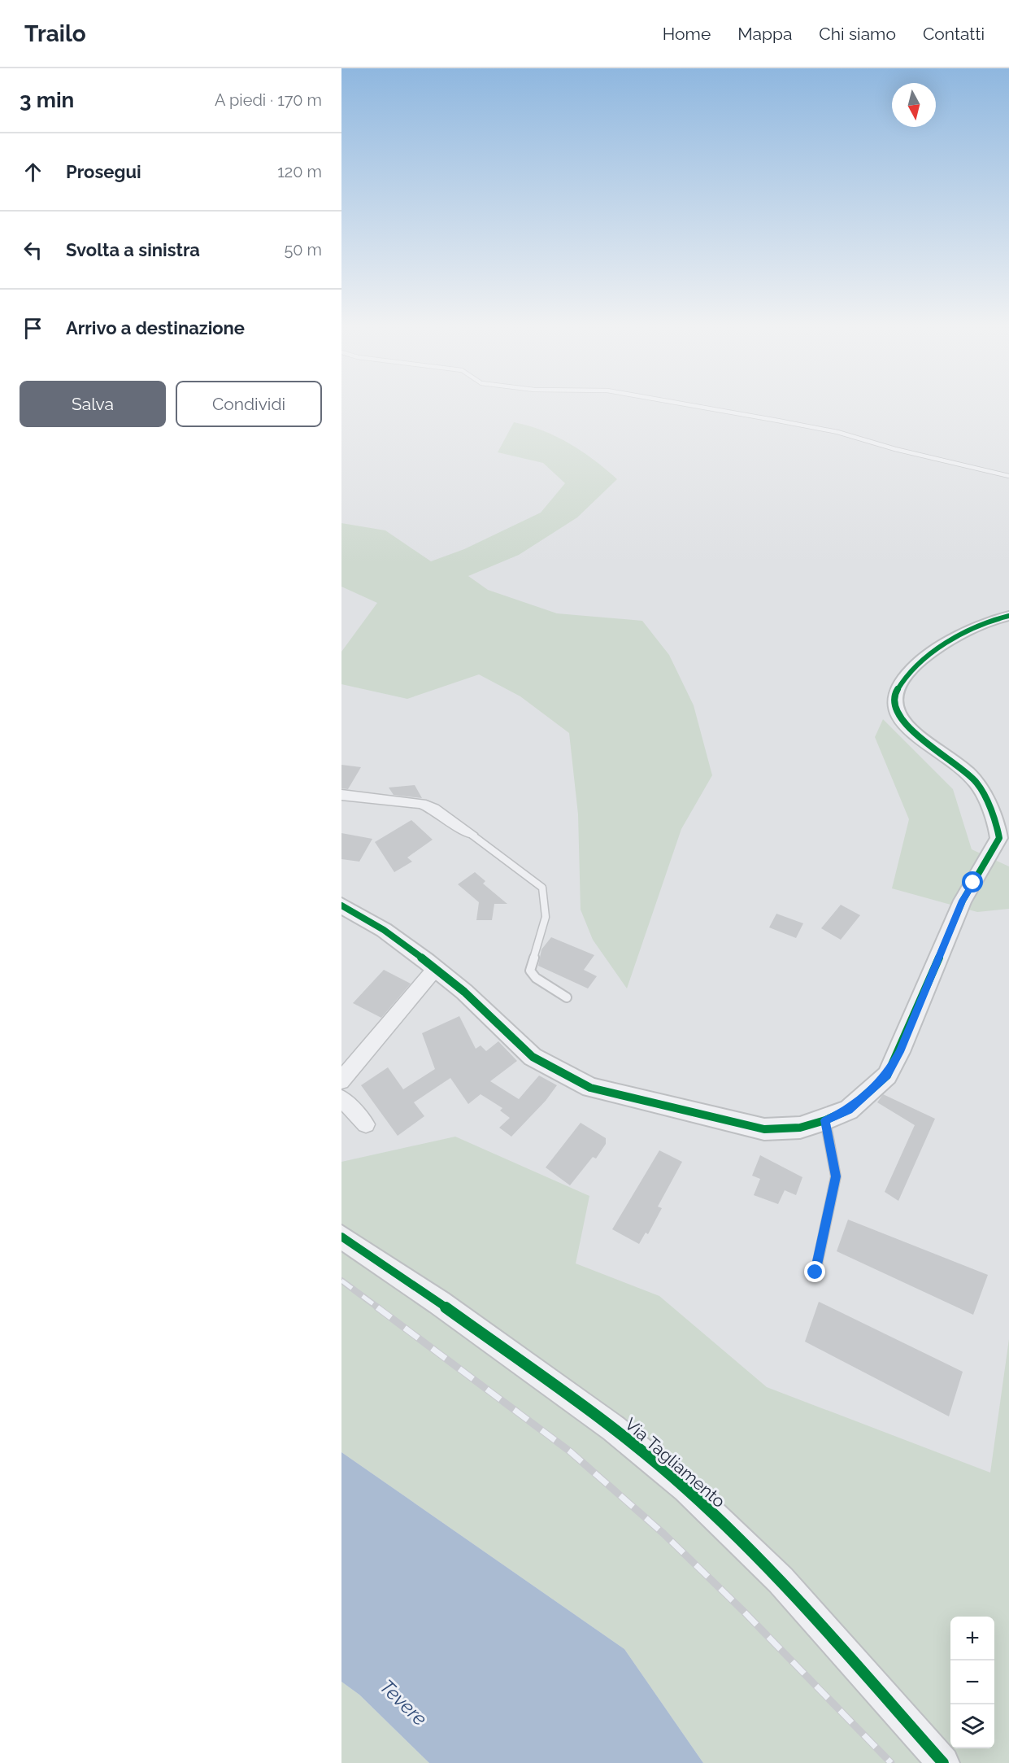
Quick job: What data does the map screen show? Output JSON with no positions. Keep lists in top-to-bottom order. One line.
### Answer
{"streets":{"street":["Via Tagliamento"]},"water":["Tevere"],"north":"bottom","page":{"header":"Trailo","nav":["Home","Mappa","Chi siamo","Contatti"],"heading":["3 min","A piedi · 170 m"],"list":[["Prosegui","120 m"],["Svolta a sinistra","50 m"],"Arrivo a destinazione"],"buttons":["Salva","Condividi"],"map_buttons":["+","−"]}}
